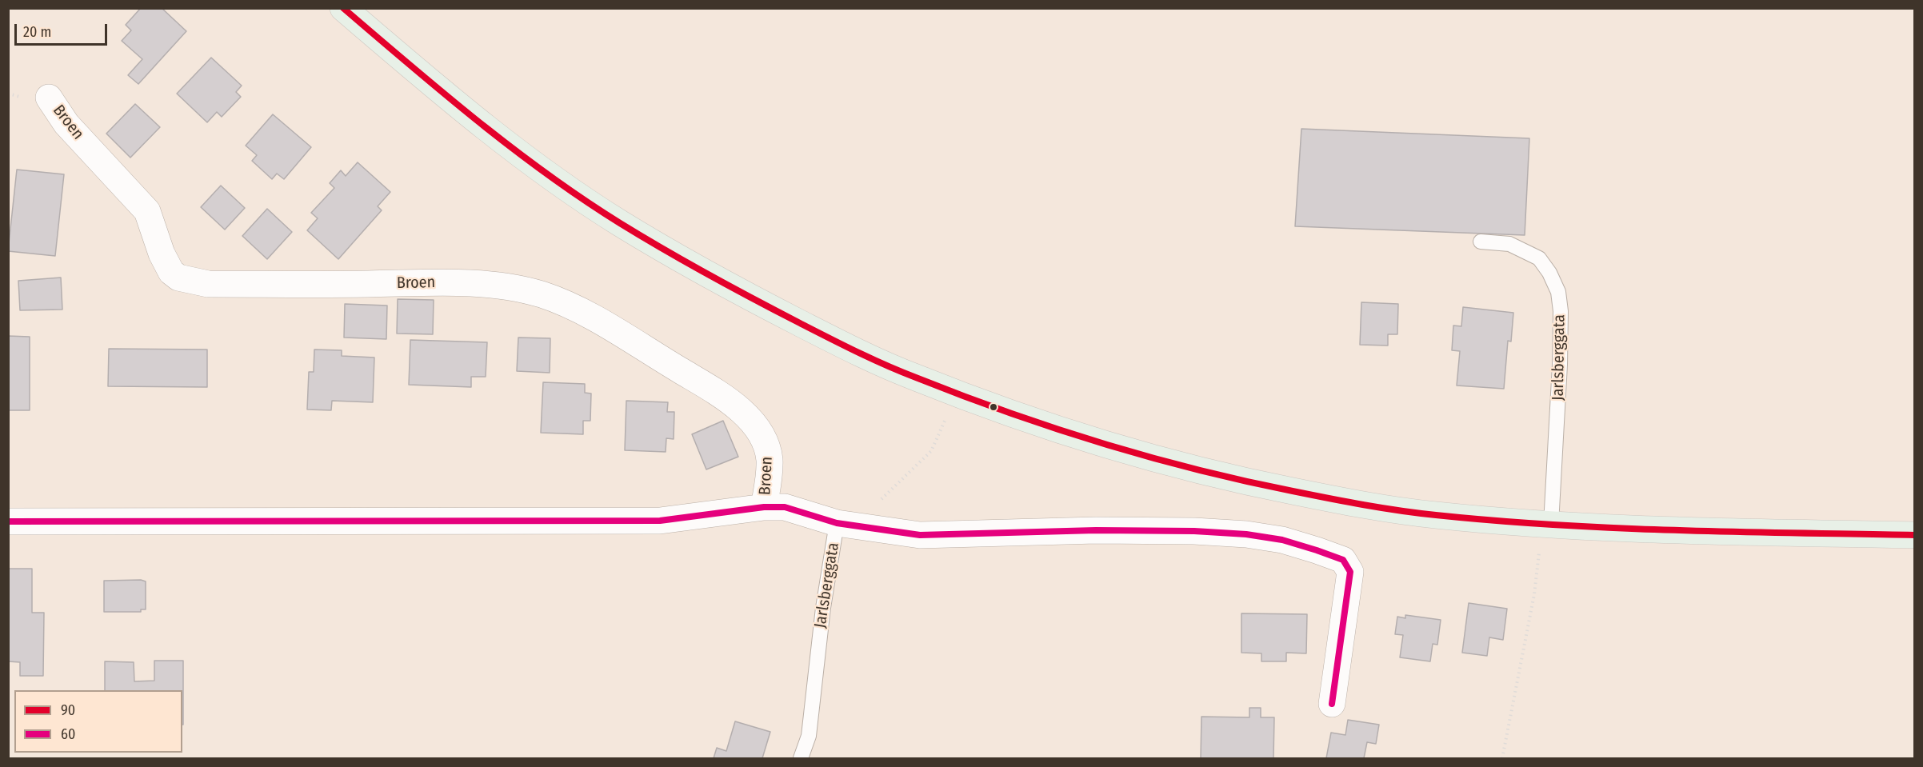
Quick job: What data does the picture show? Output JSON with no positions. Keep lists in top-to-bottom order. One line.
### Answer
{"streets":{"street":["Broen","Jarlsberggata"]},"crossings":[["Broen","Jarlsberggata"]],"lines":["transit line 90","transit line 60"],"legend":["90","60"],"scale_bar":"20 m"}
